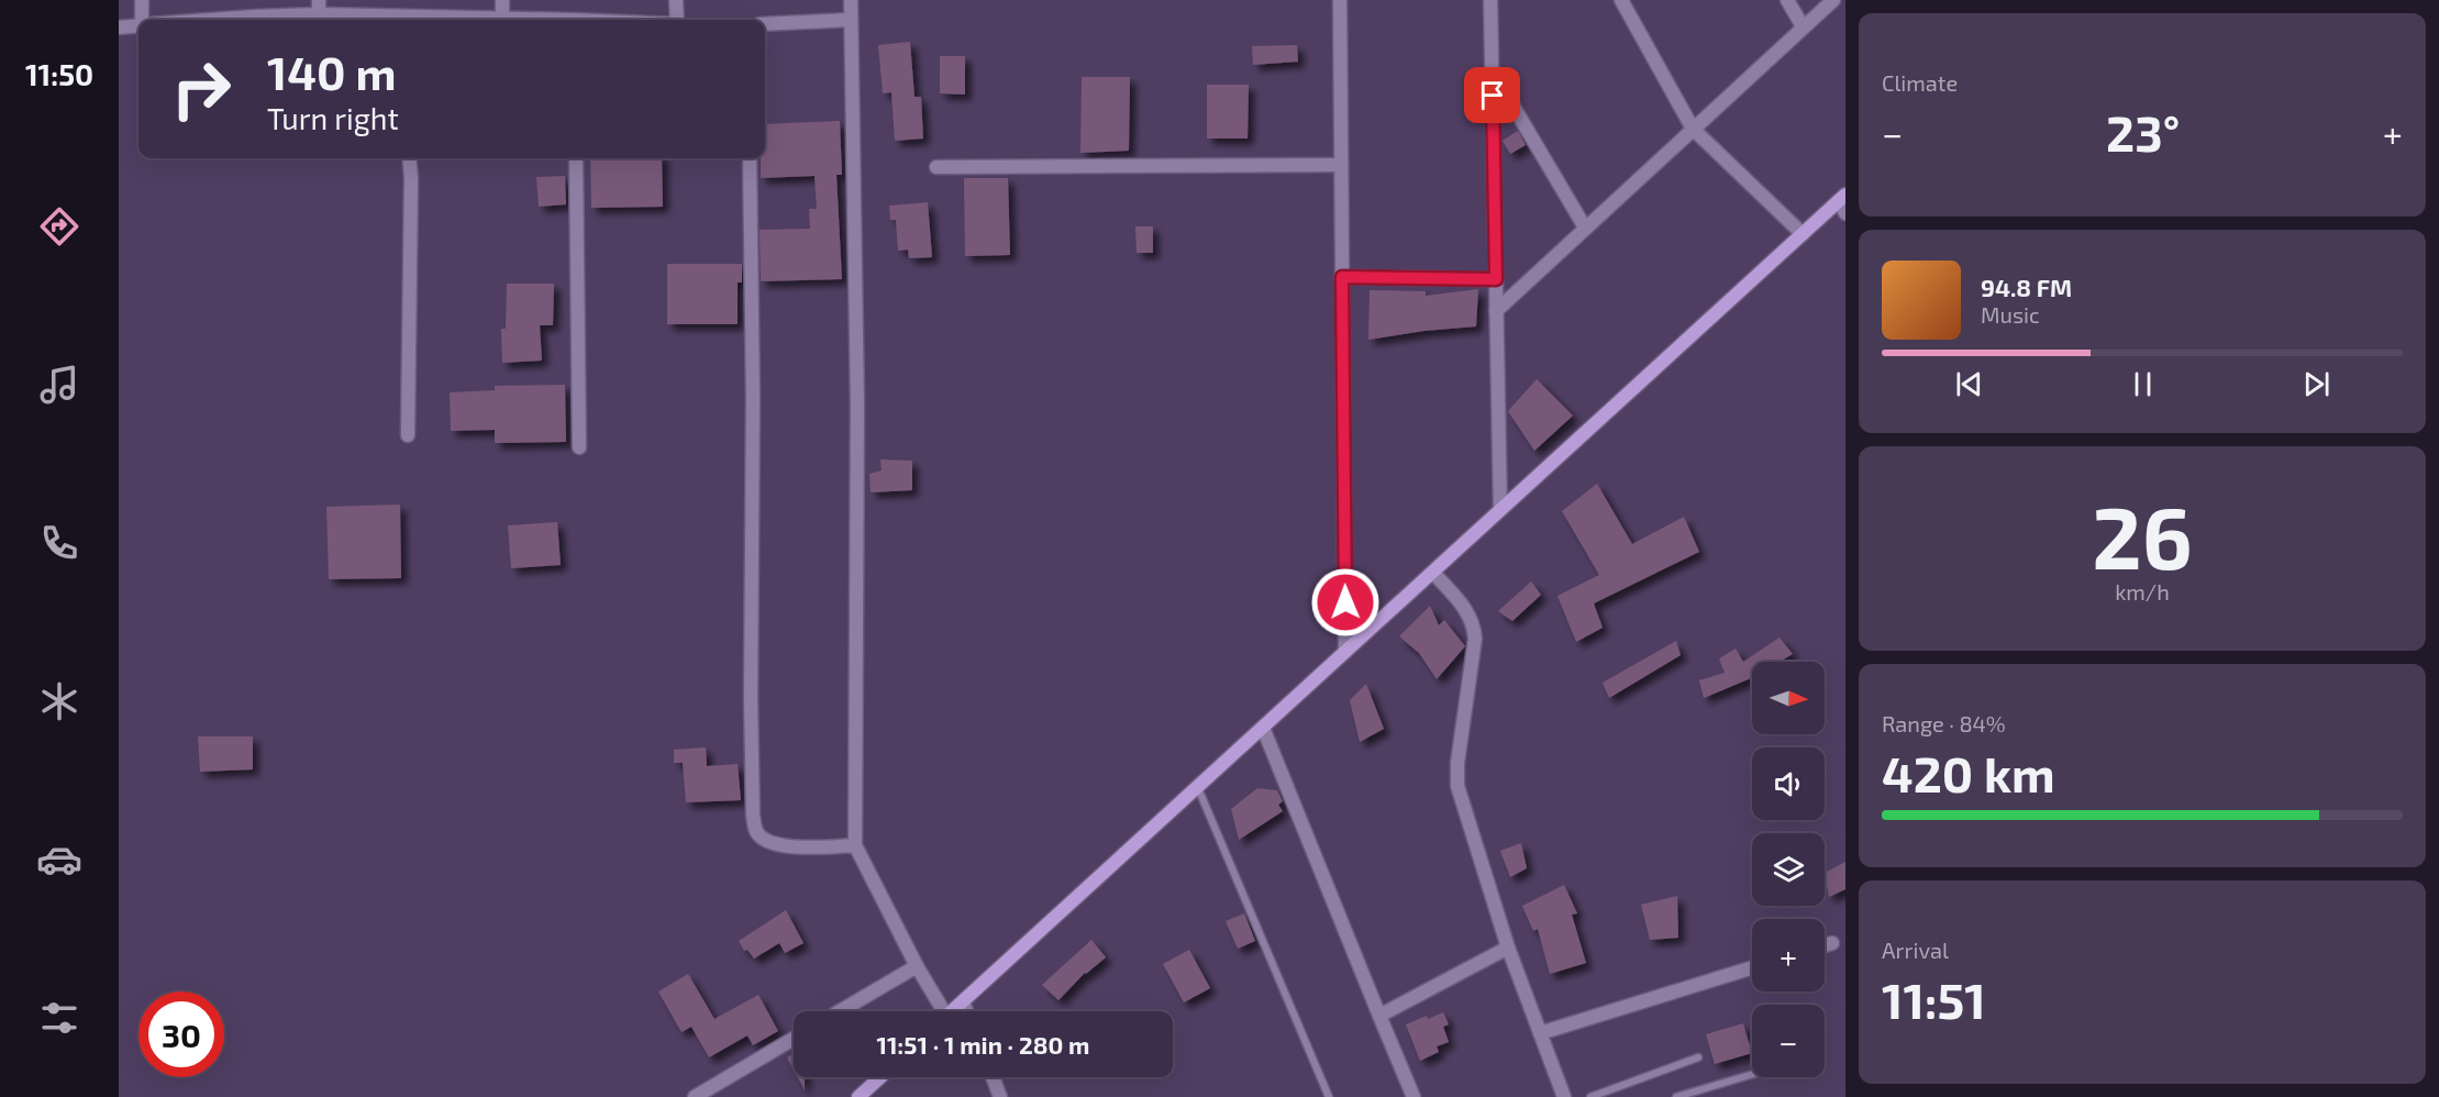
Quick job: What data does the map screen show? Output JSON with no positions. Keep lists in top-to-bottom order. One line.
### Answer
{"north":"right","page":{"tabs":"11:50","tile":["Climate",["26","km/h"],["Range · 84%","420 km"],["Arrival","11:51"]],"turn":["140 m","Turn right"],"heat":["−","23°","+"],"song":["94.8 FM","Music"],"map_buttons":["+","−"],"limit":"30","trip":"11:51 · 1 min · 280 m"}}
